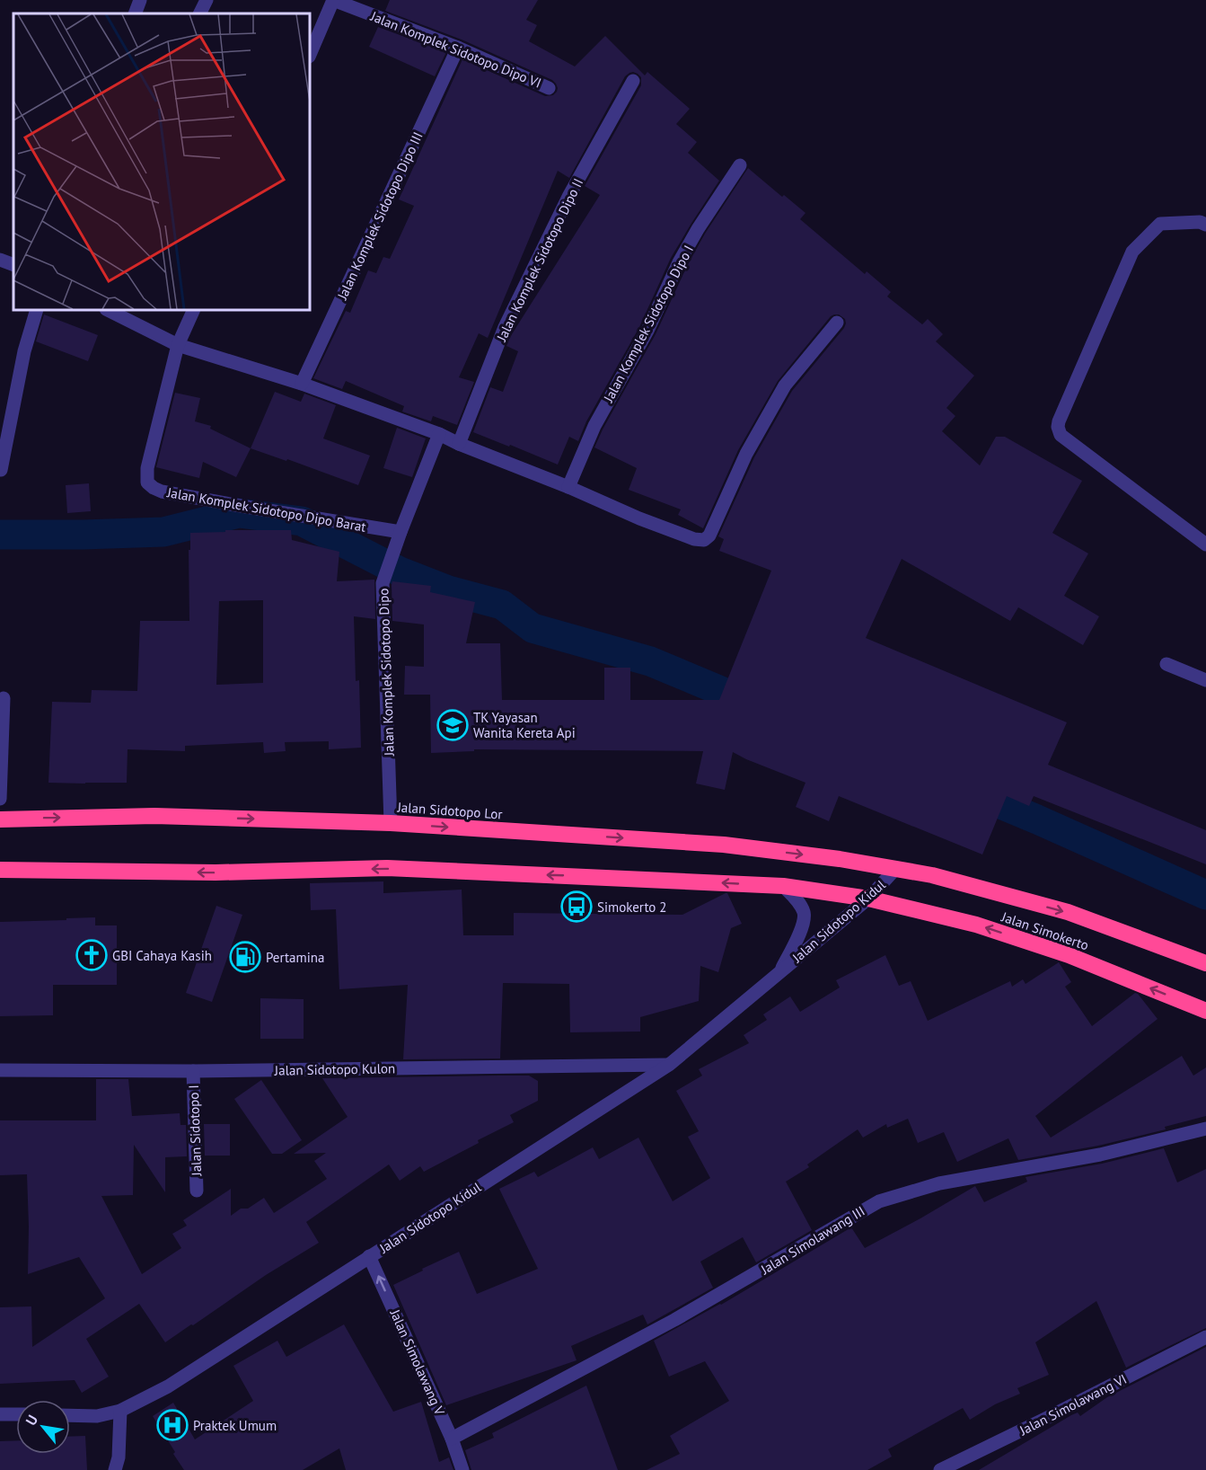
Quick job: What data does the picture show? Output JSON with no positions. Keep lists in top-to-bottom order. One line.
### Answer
{"streets":{"highway":["Jalan Sidotopo Lor","Jalan Simokerto"],"street":["Jalan Komplek Sidotopo Dipo VI","Jalan Komplek Sidotopo Dipo III","Jalan Komplek Sidotopo Dipo II","Jalan Komplek Sidotopo Dipo I","Jalan Komplek Sidotopo Dipo Barat","Jalan Komplek Sidotopo Dipo","Jalan Sidotopo Kidul","Jalan Sidotopo Kulon","Jalan Sidotopo I","Jalan Simolawang III","Jalan Simolawang V","Jalan Simolawang VI"]},"crossings":[["Jalan Komplek Sidotopo Dipo VI","Jalan Komplek Sidotopo Dipo III"],["Jalan Komplek Sidotopo Dipo Barat","Jalan Komplek Sidotopo Dipo"],["Jalan Komplek Sidotopo Dipo","Jalan Sidotopo Lor"],["Jalan Sidotopo Lor","Jalan Sidotopo Kidul"],["Jalan Sidotopo Lor","Jalan Simokerto"],["Jalan Sidotopo Kidul","Jalan Simokerto"],["Jalan Sidotopo Kidul","Jalan Sidotopo Kulon"],["Jalan Sidotopo Kidul","Jalan Simolawang V"],["Jalan Sidotopo Kulon","Jalan Sidotopo I"],["Jalan Simolawang III","Jalan Simolawang V"]],"one_way":["Jalan Simolawang V"],"places":{"school or university":["TK Yayasan Wanita Kereta Api"],"bus stop":["Simokerto 2"],"church":["GBI Cahaya Kasih"],"fuel station":["Pertamina"],"hospital":["Praktek Umum"]},"north":"top left"}
